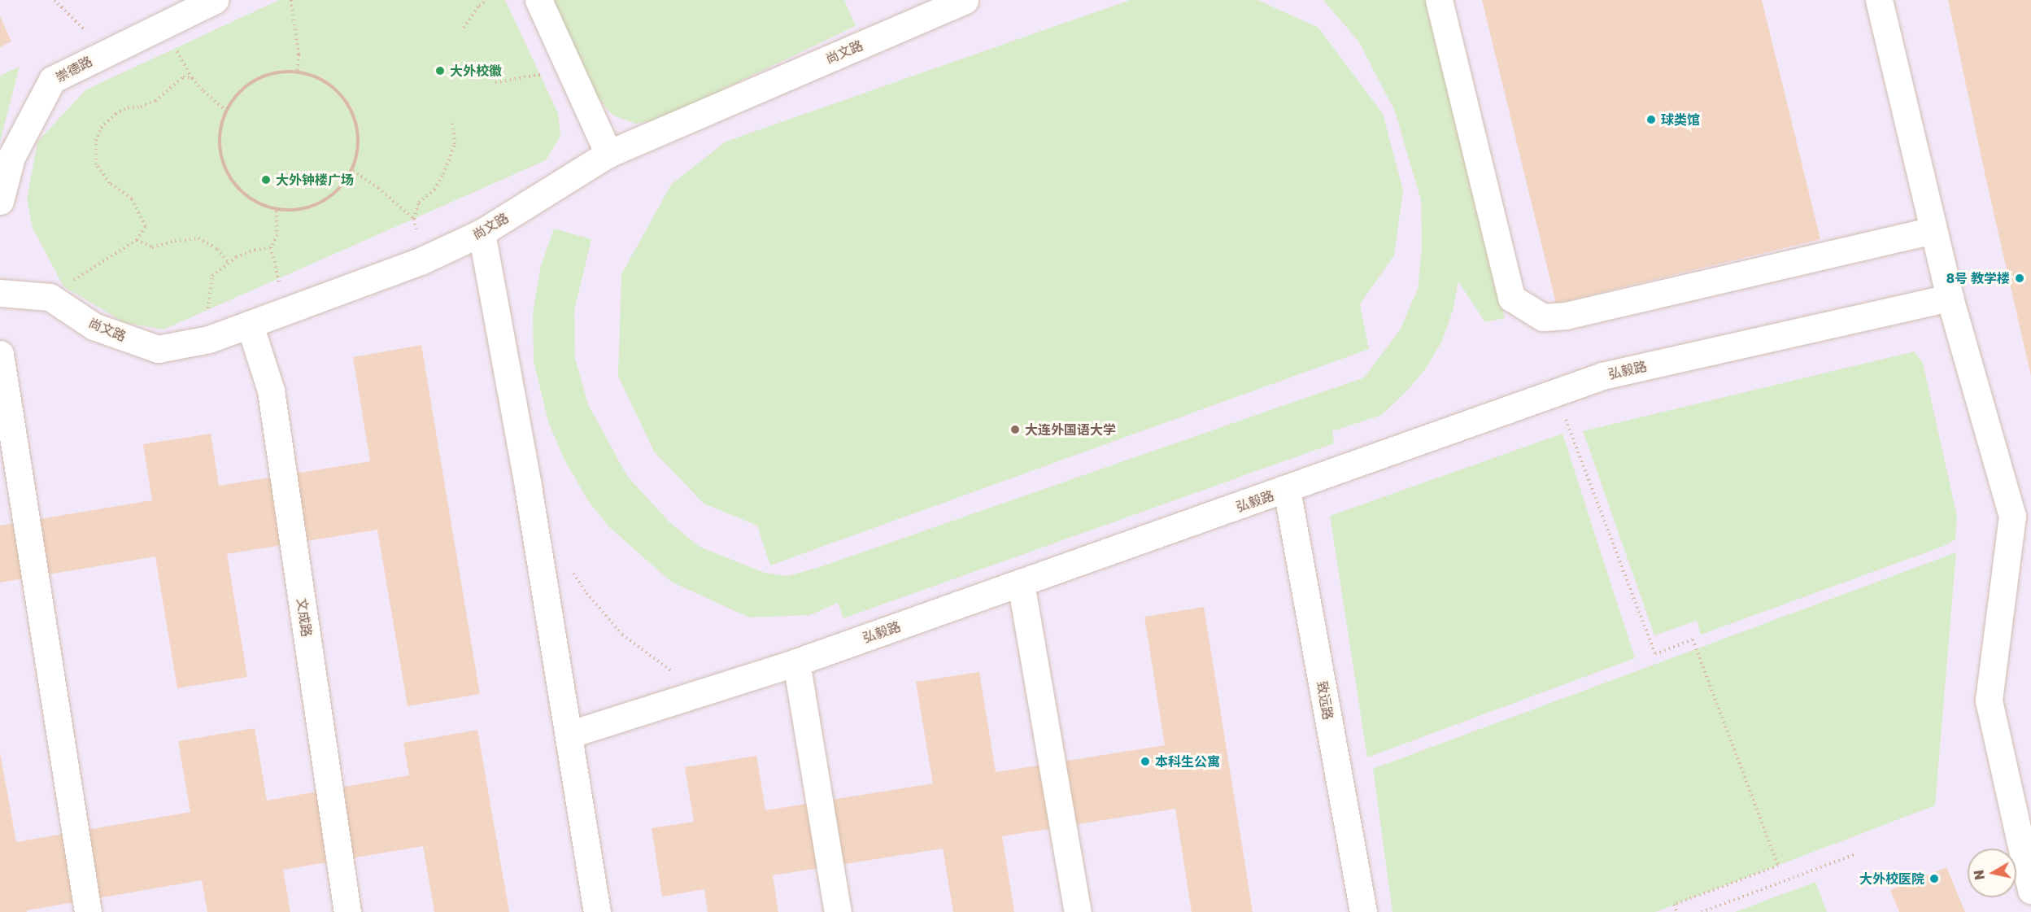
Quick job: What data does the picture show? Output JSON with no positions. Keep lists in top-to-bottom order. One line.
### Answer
{"streets":{"street":["尚文路","崇德路","弘毅路","文成路","致远路"]},"crossings":[["尚文路","文成路"],["弘毅路","致远路"]],"places":["大外校徽","球类馆","大外钟楼广场","8号 教学楼","大连外国语大学","本科生公寓","大外校医院"],"north":"left"}
